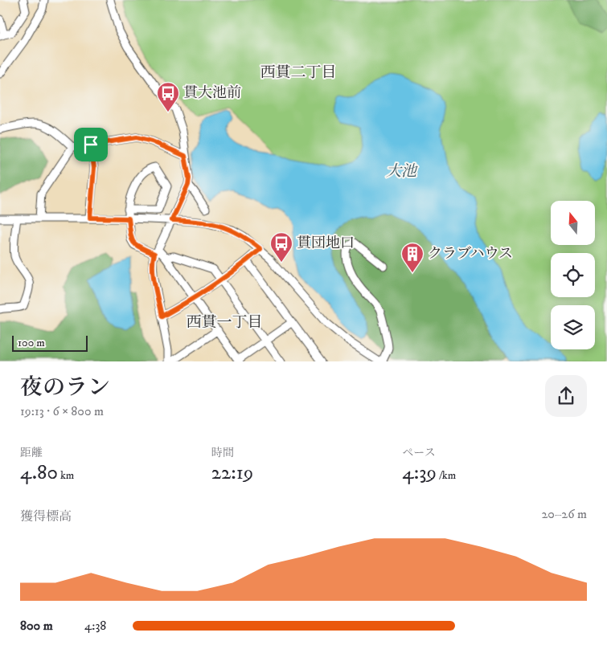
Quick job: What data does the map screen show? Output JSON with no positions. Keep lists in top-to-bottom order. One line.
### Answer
{"districts":["西貫二丁目","西貫一丁目"],"water":["大池"],"places":{"bus stop":["貫大池前","貫団地口"],"building":["クラブハウス"]},"scale_bar":"100 m","north":"top","page":{"scale":"100 m","heading":["夜のラン","19:13 · 6 × 800 m"],"stats":[["距離","4.80 km"],["時間","22:19"],["ペース","4:39 /km"]],"chart":["獲得標高","20–26 m"],"list":[{"name":"800 m","note":"4:38"}]}}
